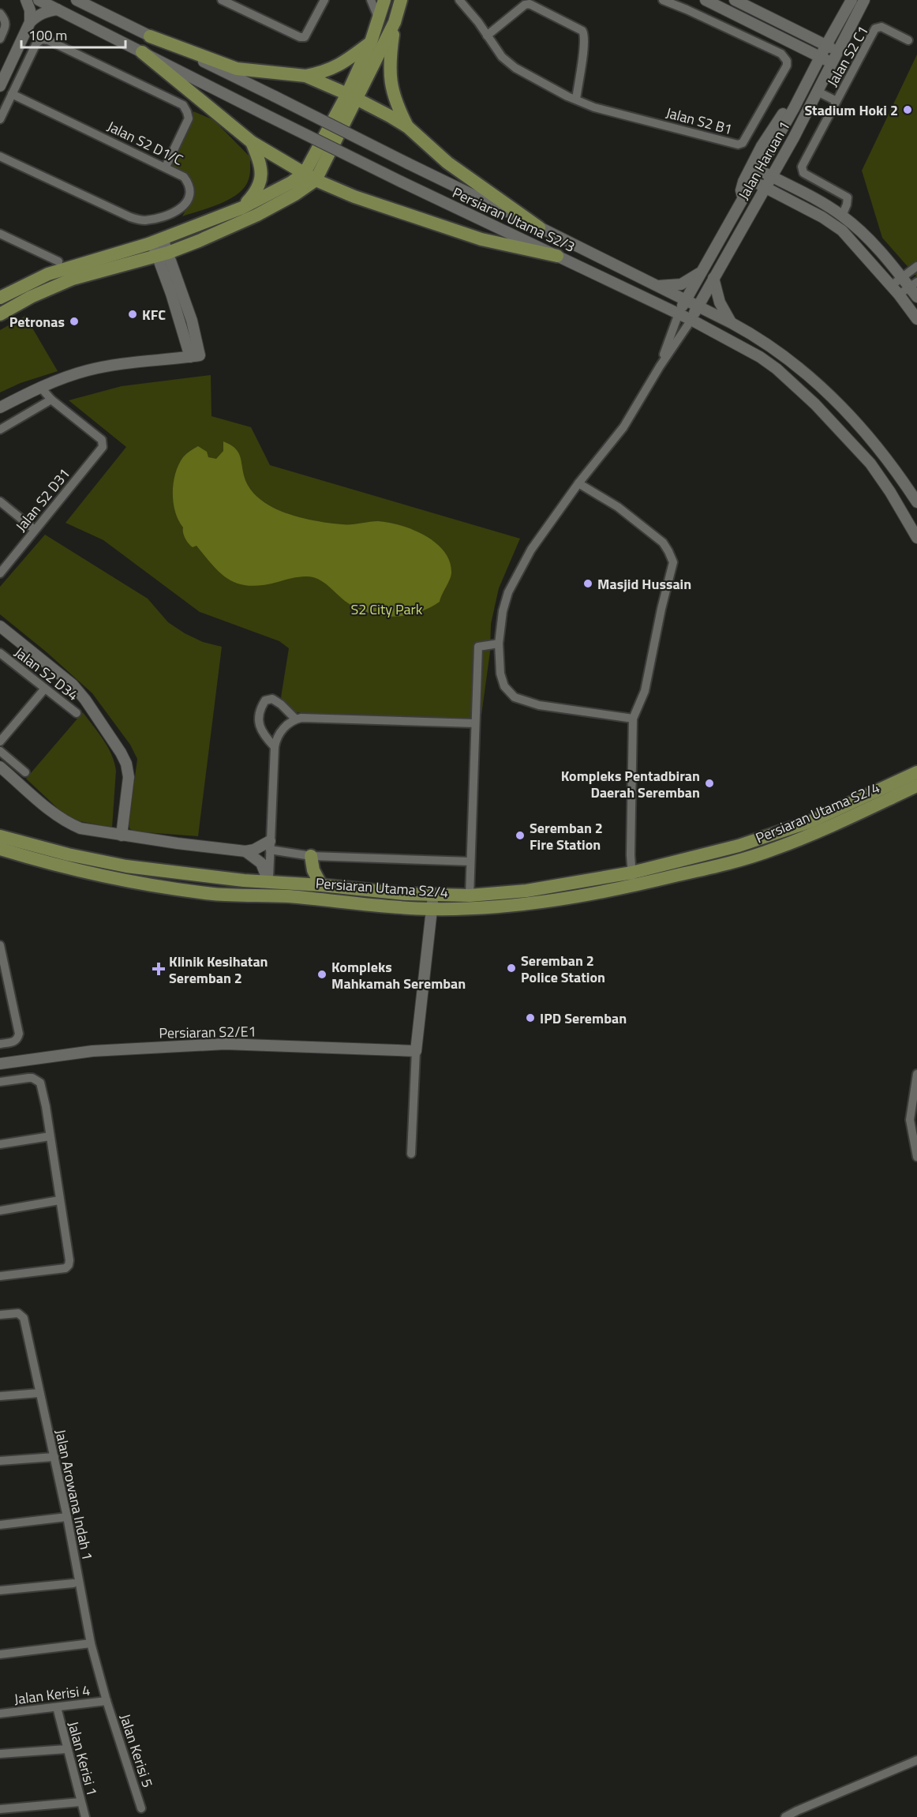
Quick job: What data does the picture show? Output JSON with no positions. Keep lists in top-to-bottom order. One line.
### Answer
{"streets":{"main road":["Jalan Haruan 1","Persiaran Utama S2/3","Persiaran Utama S2/4","Persiaran S2/E1"],"street":["Jalan S2 C1","Jalan S2 B1","Jalan S2 D1/C","Jalan S2 D31","Jalan S2 D34","Jalan Arowana Indah 1","Jalan Kerisi 4","Jalan Kerisi 5","Jalan Kerisi 1"]},"crossings":[["Jalan S2 C1","Jalan Haruan 1"],["Jalan Haruan 1","Persiaran Utama S2/3"],["Jalan Arowana Indah 1","Jalan Kerisi 4"],["Jalan Arowana Indah 1","Jalan Kerisi 5"],["Jalan Kerisi 4","Jalan Kerisi 5"],["Jalan Kerisi 4","Jalan Kerisi 1"]],"parks":["S2 City Park"],"places":{"other":["Stadium Hoki 2","KFC","Petronas","Masjid Hussain","Kompleks Pentadbiran Daerah Seremban","Seremban 2 Fire Station","Seremban 2 Police Station","Kompleks Mahkamah Seremban","IPD Seremban"],"health":["Klinik Kesihatan Seremban 2"]},"scale_bar":"100 m"}
